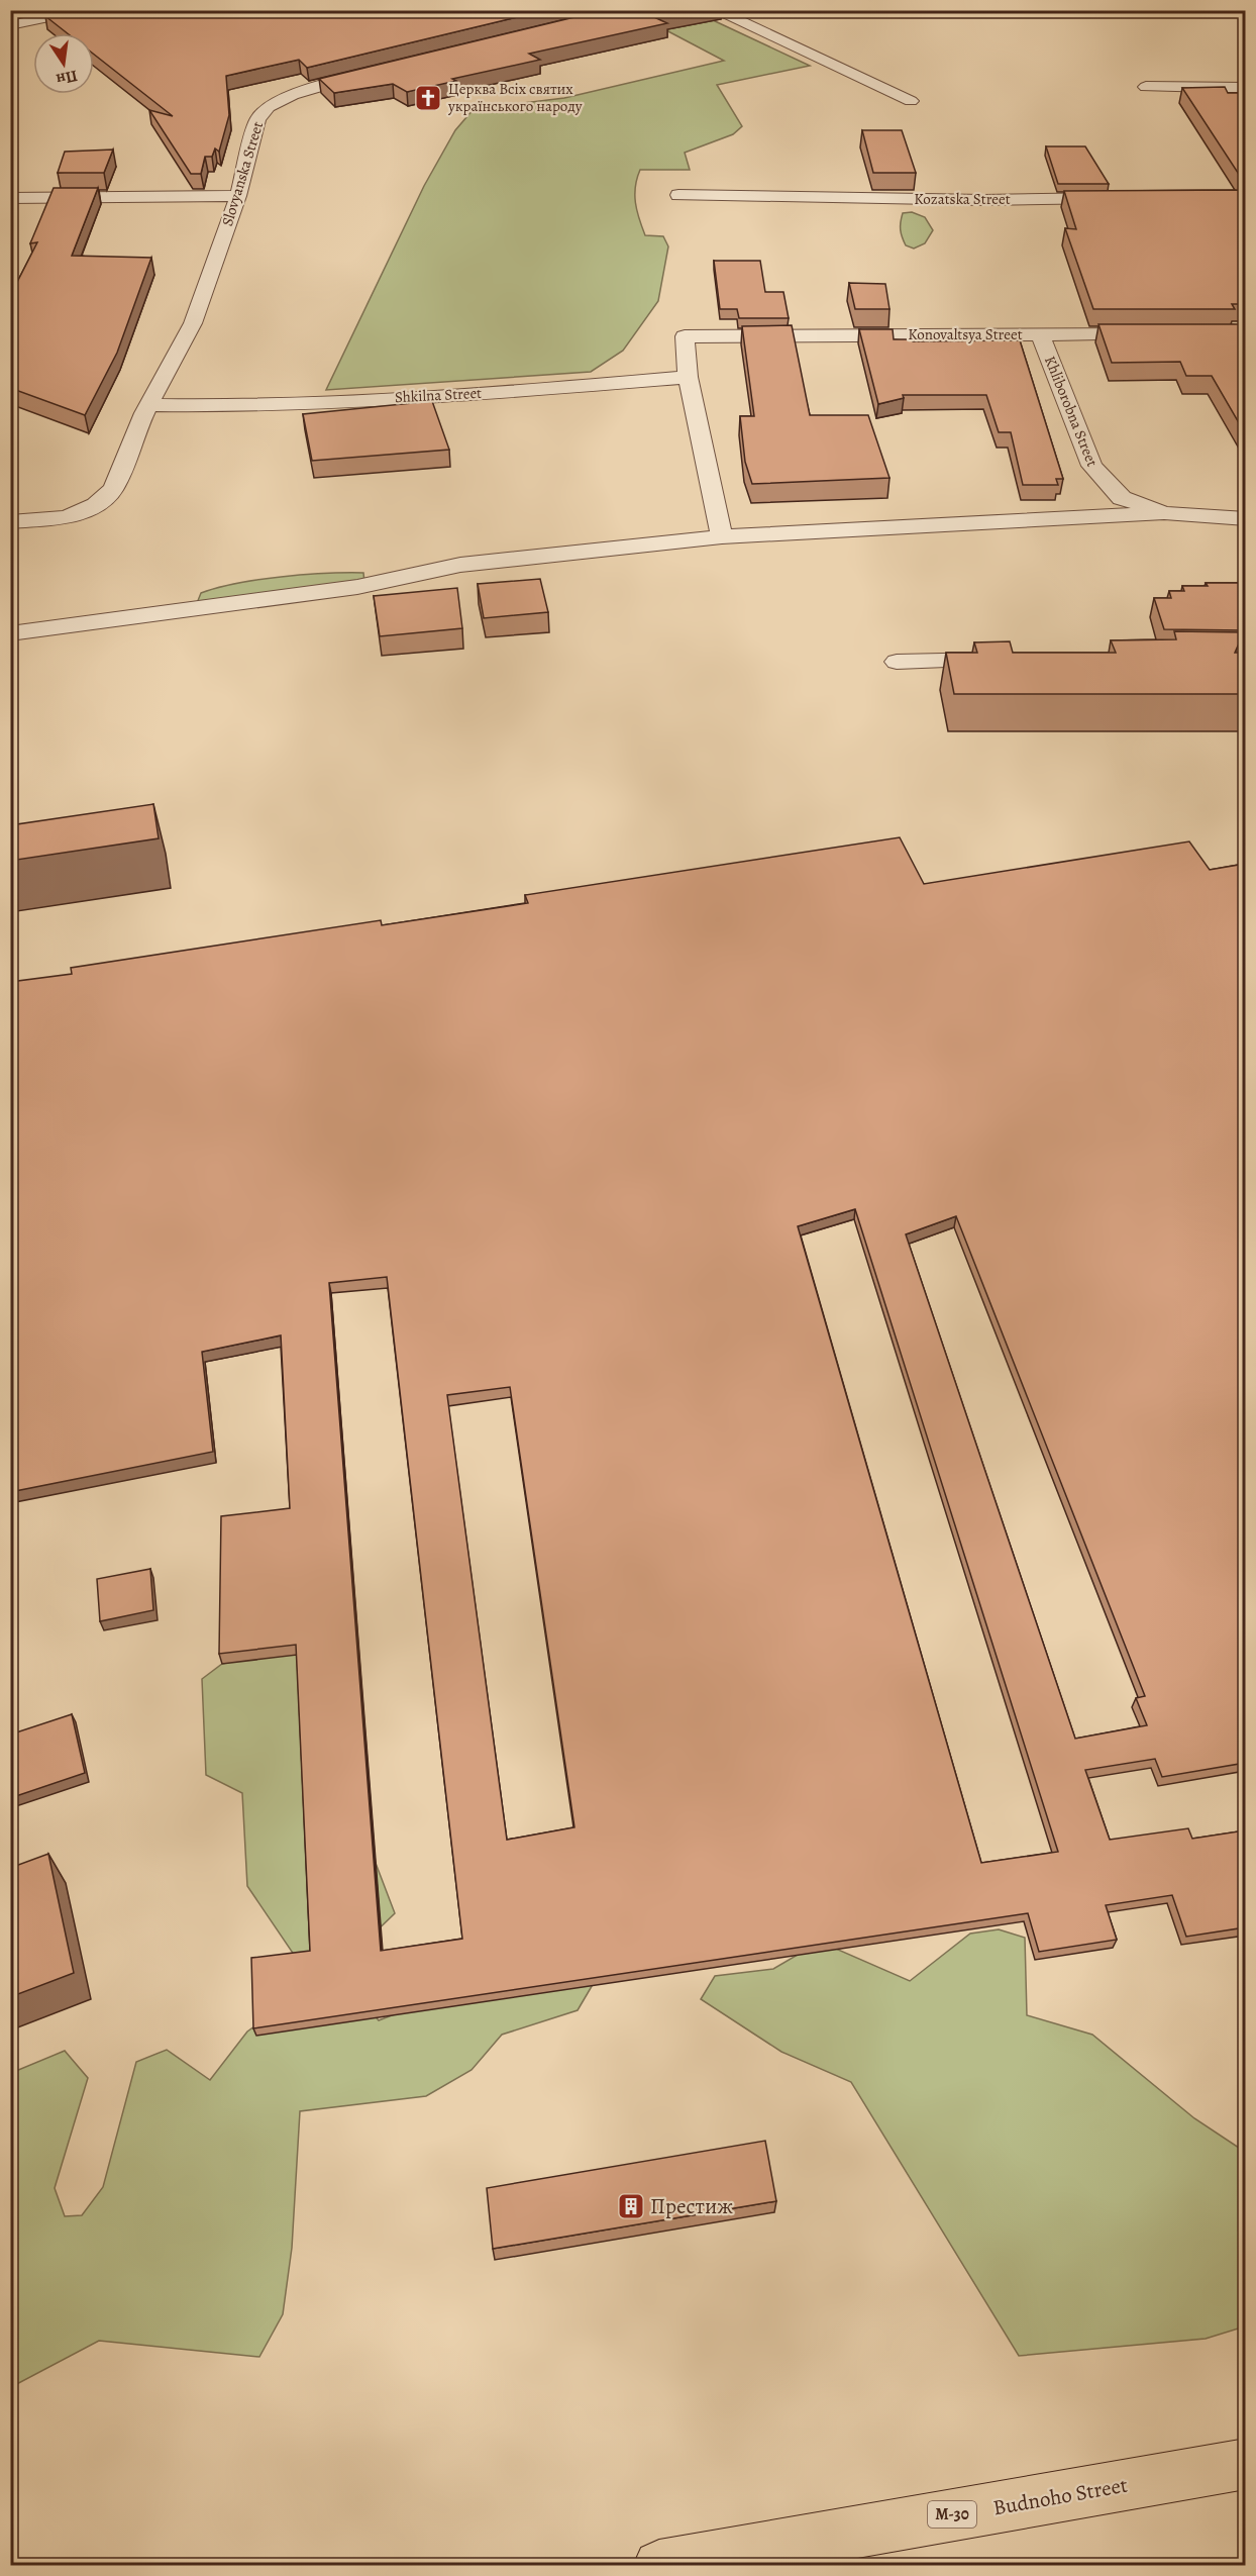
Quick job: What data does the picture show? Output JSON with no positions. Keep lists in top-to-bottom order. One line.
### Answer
{"streets":{"highway":["Budnoho Street","М-30"],"street":["Slovyanska Street","Kozatska Street","Konovaltsya Street","Shkilna Street","Khliborobna Street"]},"crossings":[["Slovyanska Street","Shkilna Street"],["Konovaltsya Street","Shkilna Street"],["Konovaltsya Street","Khliborobna Street"]],"places":{"church":["Церква Всіх святих українського народу"],"building":["Престиж"]},"north":"bottom"}
